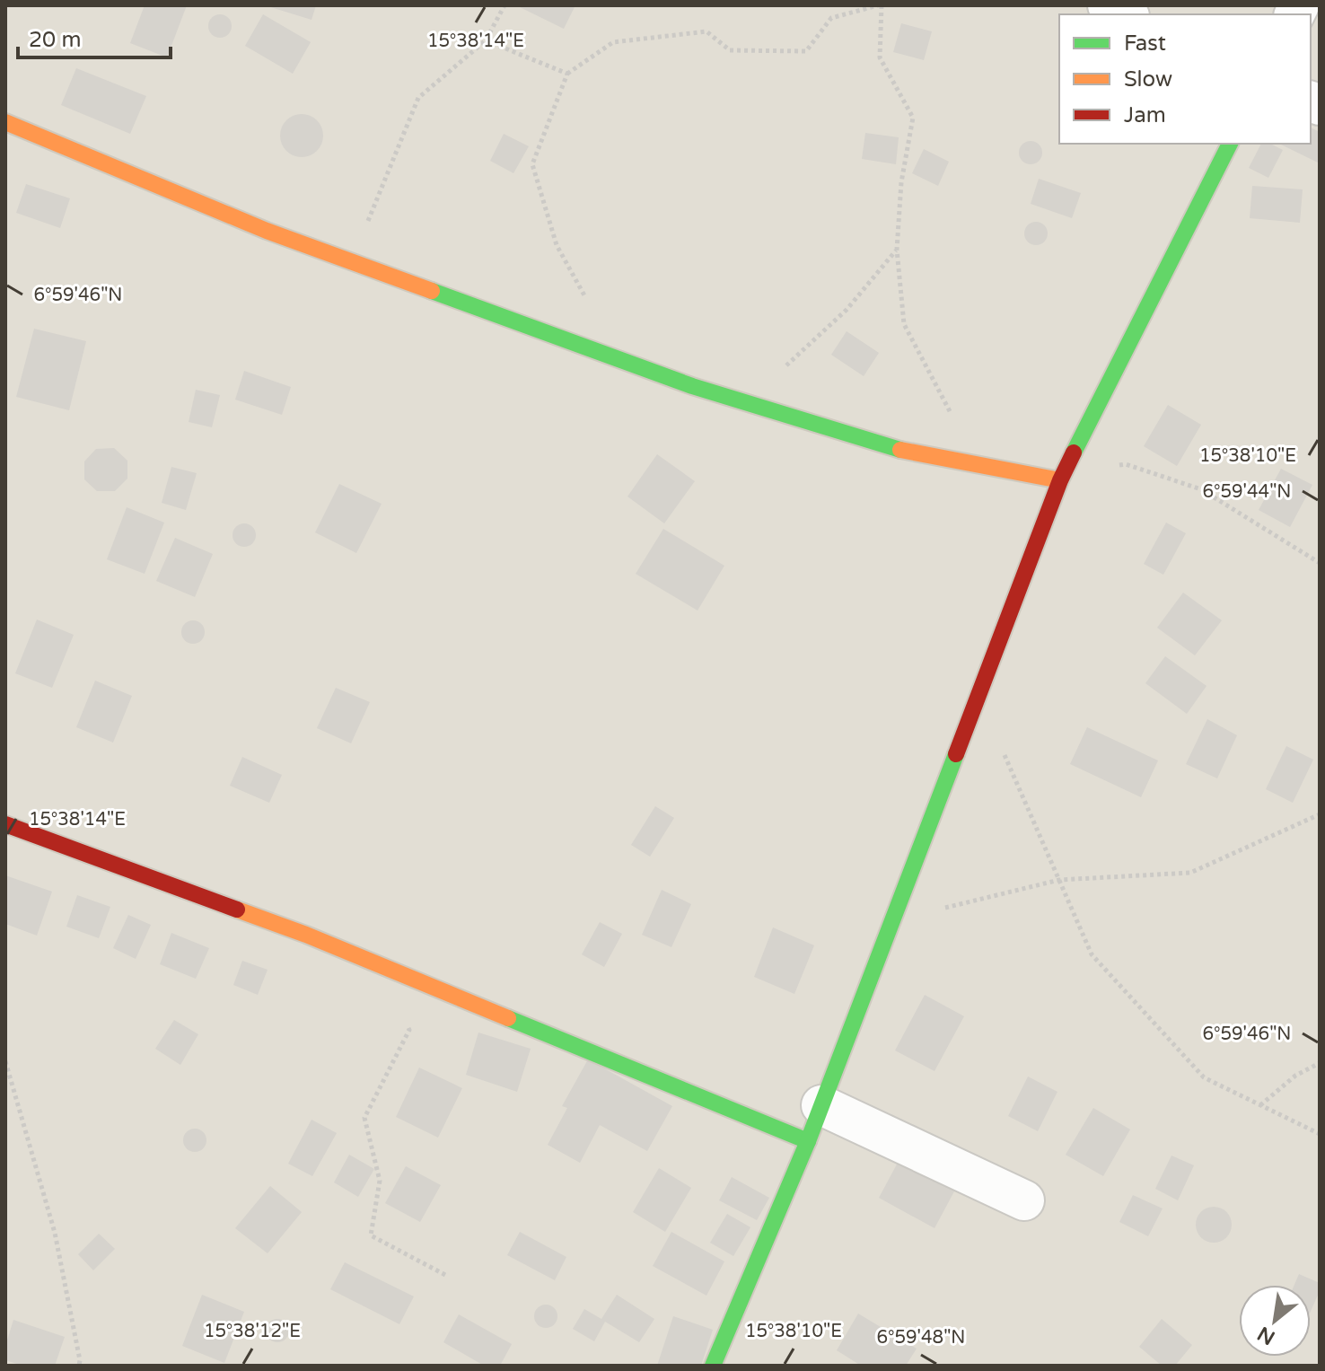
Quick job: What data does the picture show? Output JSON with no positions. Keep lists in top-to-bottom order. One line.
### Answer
{"legend":["Fast","Slow","Jam"],"scale_bar":"20 m","north":"bottom left","coordinates":["15°38'14\"E","6°59'46\"N","15°38'10\"E","6°59'44\"N","15°38'12\"E","6°59'48\"N"]}
